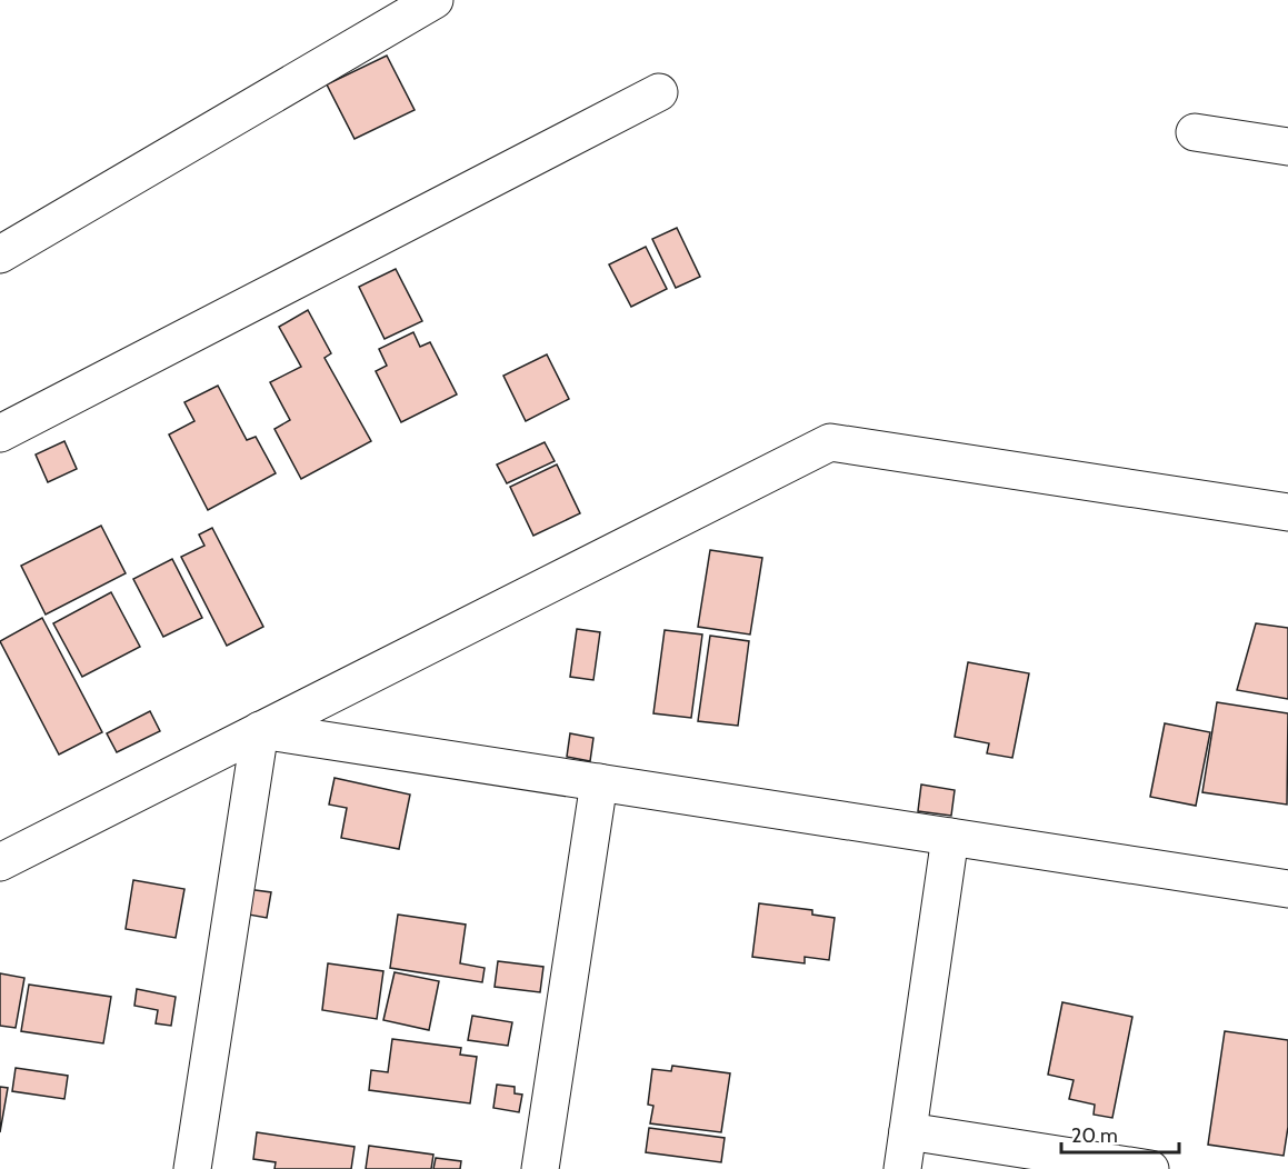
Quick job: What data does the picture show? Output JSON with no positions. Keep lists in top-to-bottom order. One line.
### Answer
{"scale_bar":"20 m"}
